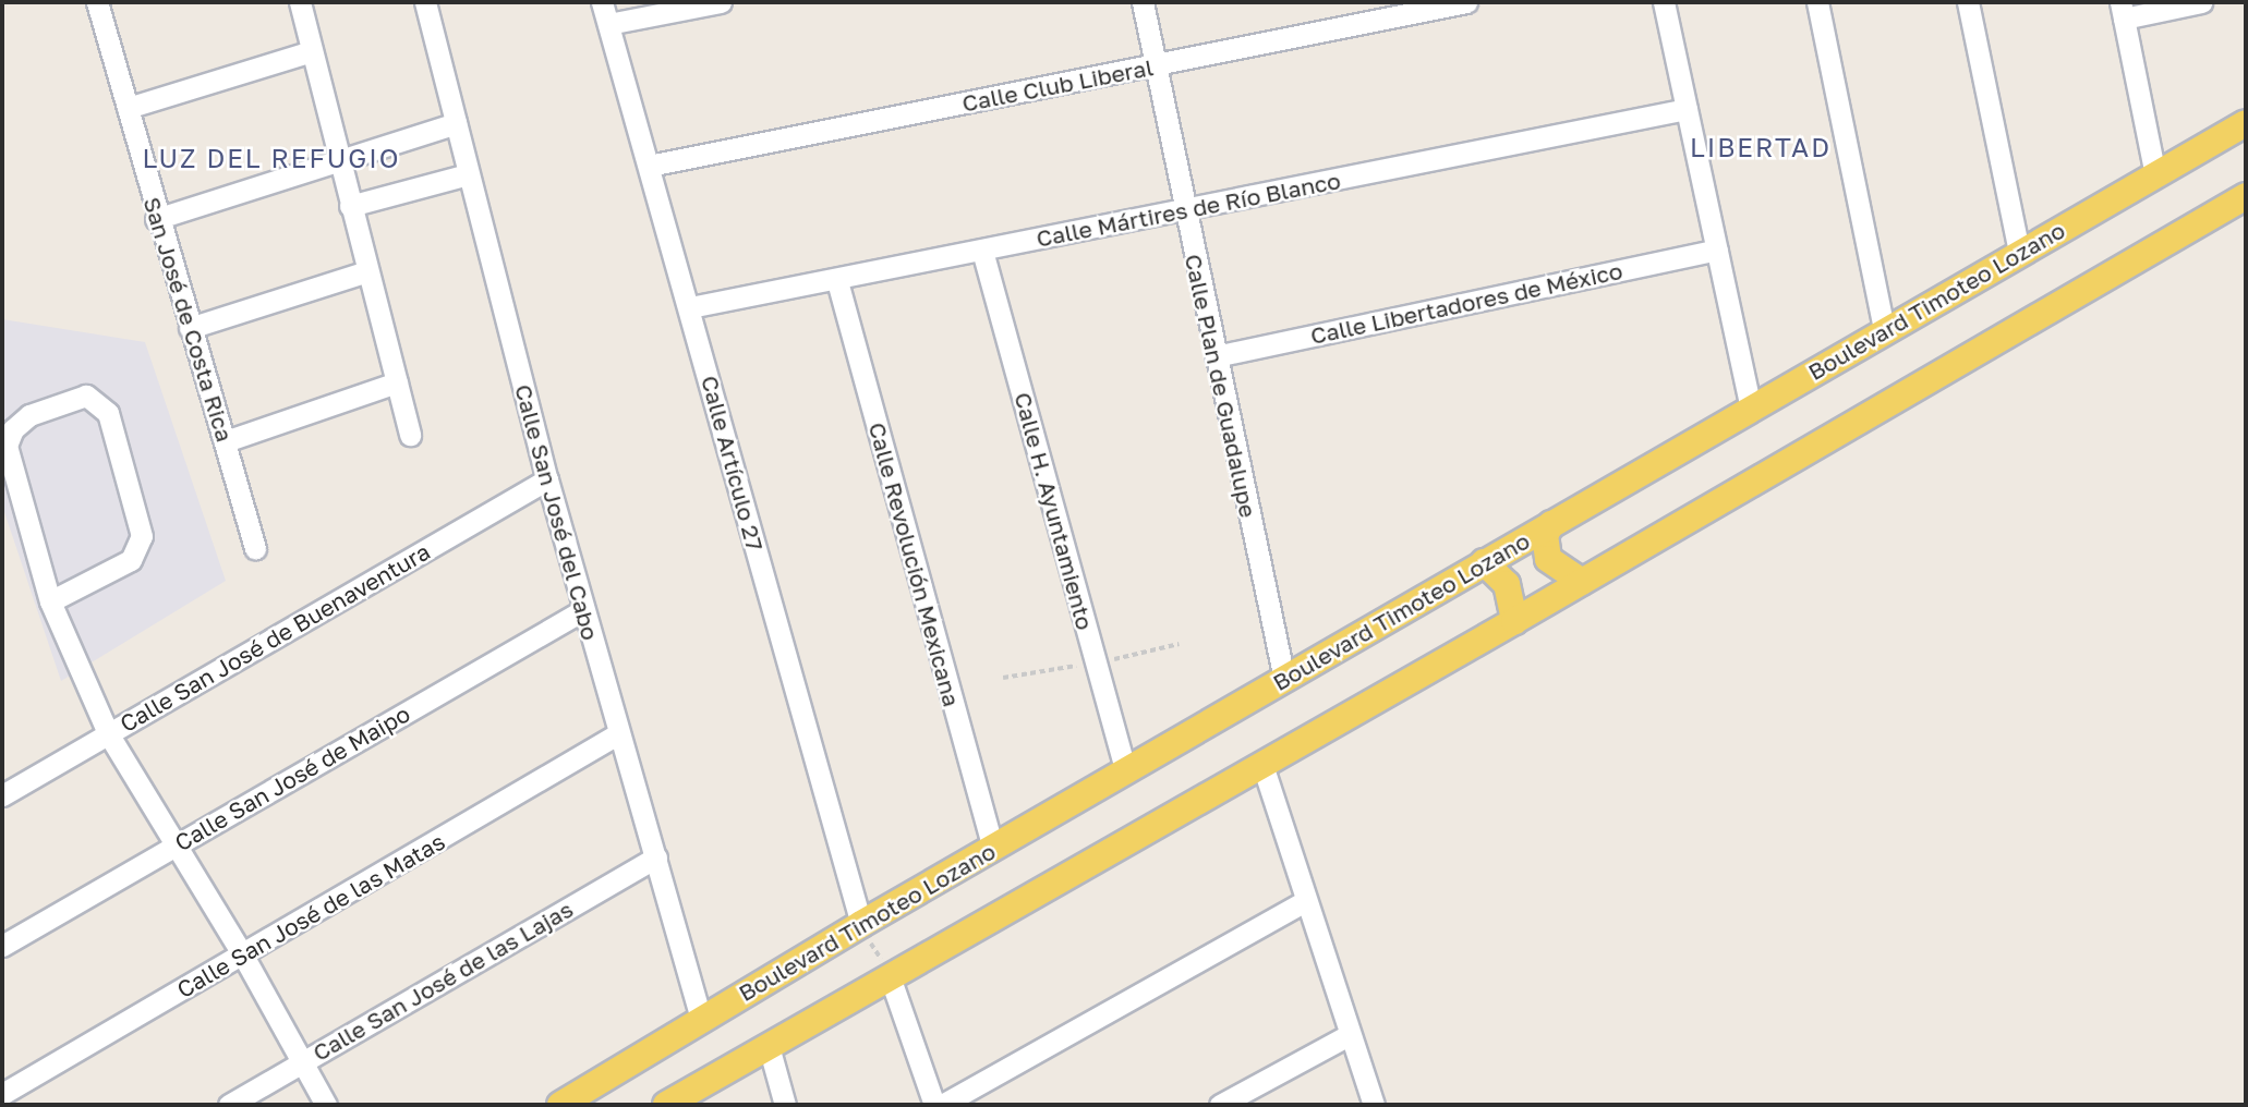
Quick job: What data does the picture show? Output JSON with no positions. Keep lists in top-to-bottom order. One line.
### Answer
{"streets":{"main road":["Boulevard Timoteo Lozano"],"street":["Calle Club Liberal","Calle Mártires de Río Blanco","Calle Libertadores de México","San José de Costa Rica","Calle Plan de Guadalupe","Calle Artículo 27","Calle H. Ayuntamiento","Calle San José del Cabo","Calle Revolución Mexicana","Calle San José de Buenaventura","Calle San José de Maipo","Calle San José de las Matas","Calle San José de las Lajas"]},"crossings":[["Calle Club Liberal","Calle Plan de Guadalupe"],["Calle Club Liberal","Calle Artículo 27"],["Calle Mártires de Río Blanco","Calle Plan de Guadalupe"],["Calle Mártires de Río Blanco","Calle Artículo 27"],["Calle Mártires de Río Blanco","Calle H. Ayuntamiento"],["Calle Mártires de Río Blanco","Calle Revolución Mexicana"],["Boulevard Timoteo Lozano","Calle Plan de Guadalupe"],["Boulevard Timoteo Lozano","Calle Artículo 27"],["Boulevard Timoteo Lozano","Calle H. Ayuntamiento"],["Boulevard Timoteo Lozano","Calle San José del Cabo"],["Boulevard Timoteo Lozano","Calle Revolución Mexicana"],["Calle Libertadores de México","Calle Plan de Guadalupe"],["Calle San José del Cabo","Calle San José de Buenaventura"],["Calle San José del Cabo","Calle San José de Maipo"],["Calle San José del Cabo","Calle San José de las Matas"],["Calle San José del Cabo","Calle San José de las Lajas"]],"districts":["LIBERTAD","LUZ DEL REFUGIO"]}
